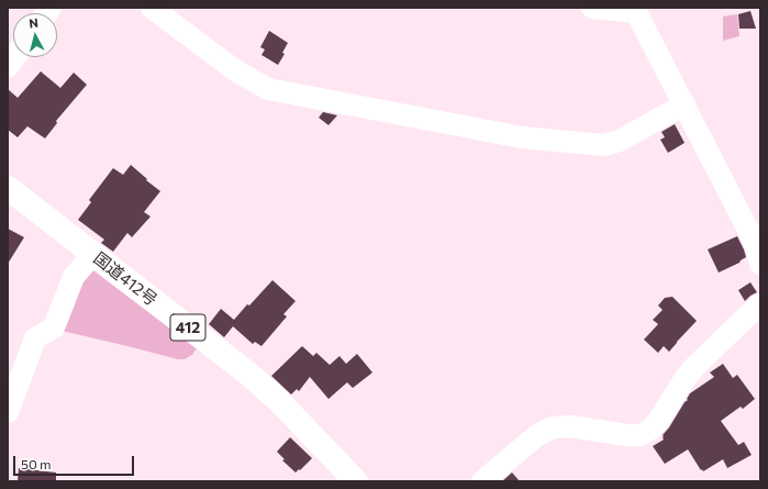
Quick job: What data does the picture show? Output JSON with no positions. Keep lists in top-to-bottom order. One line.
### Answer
{"streets":{"highway":["国道412号","412"]},"scale_bar":"50 m","north":"top"}
